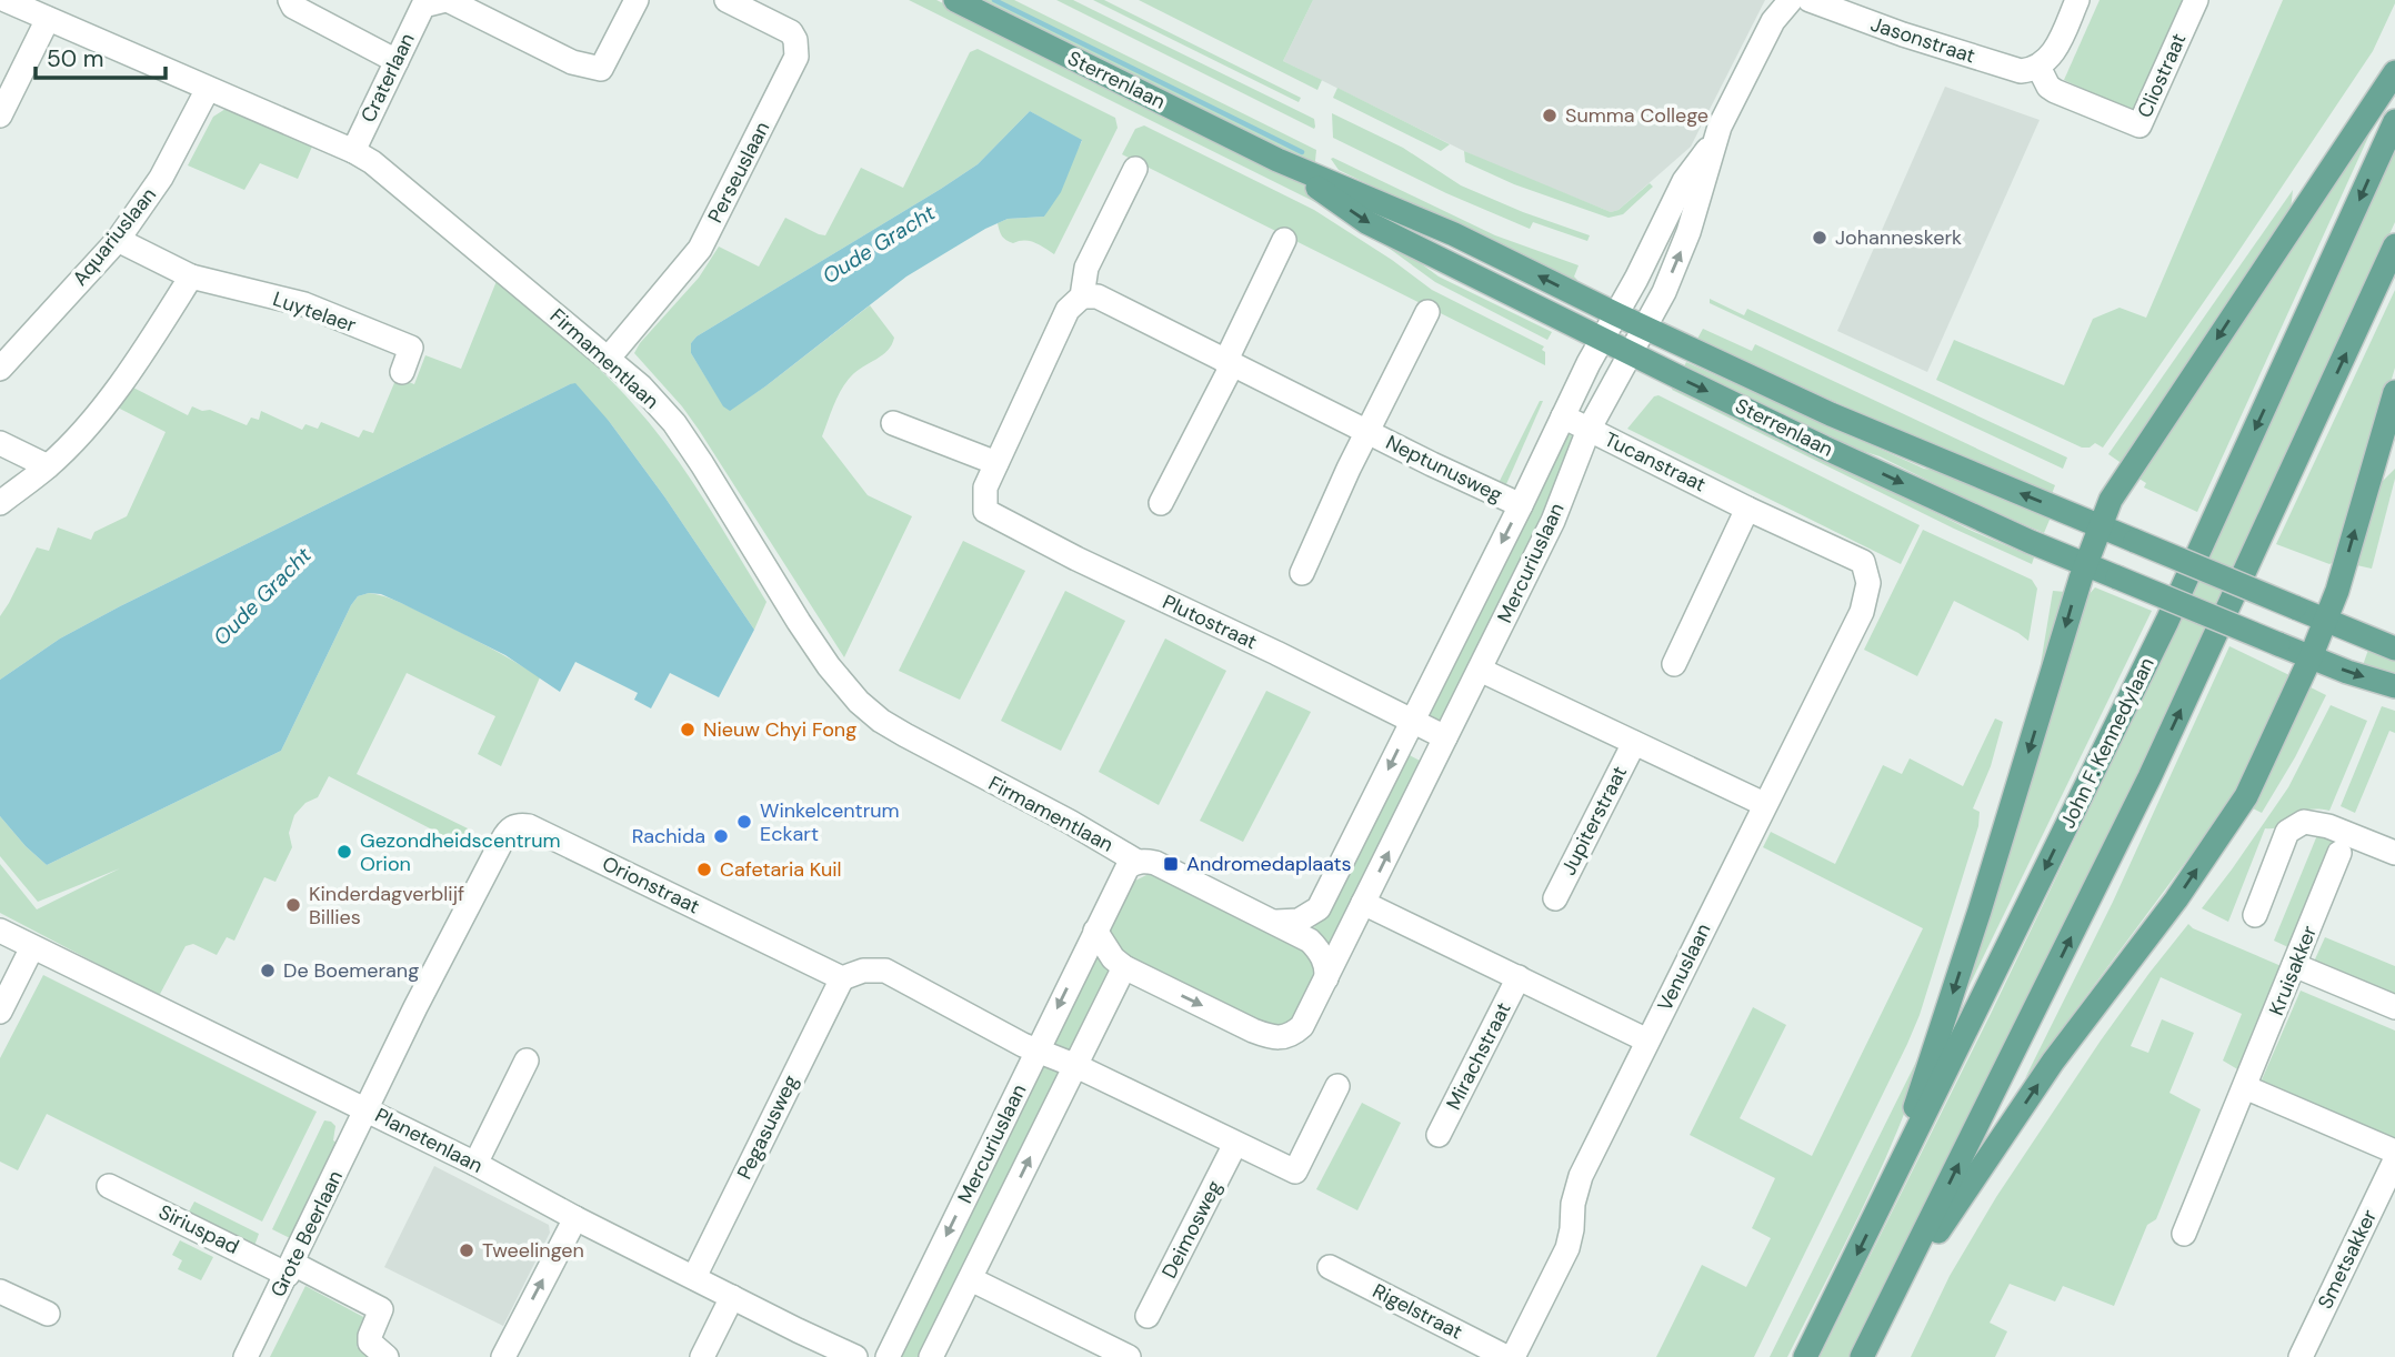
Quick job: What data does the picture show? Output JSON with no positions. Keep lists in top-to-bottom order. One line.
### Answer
{"streets":{"main road":["Sterrenlaan","John F. Kennedylaan"],"street":["Jasonstraat","Cliostraat","Craterlaan","Perseuslaan","Aquariuslaan","Luytelaer","Firmamentlaan","Tucanstraat","Neptunusweg","Mercuriuslaan","Plutostraat","Jupiterstraat","Orionstraat","Venuslaan","Kruisakker","Mirachstraat","Pegasusweg","Planetenlaan","Siriuspad","Deimosweg","Grote Beerlaan","Smetsakker","Rigelstraat"]},"crossings":[["Jasonstraat","Cliostraat"],["Craterlaan","Firmamentlaan"],["Sterrenlaan","Mercuriuslaan"],["Perseuslaan","Firmamentlaan"],["Aquariuslaan","Luytelaer"],["Aquariuslaan","Firmamentlaan"],["Firmamentlaan","Mercuriuslaan"],["Tucanstraat","Mercuriuslaan"],["Tucanstraat","Venuslaan"],["Neptunusweg","Mercuriuslaan"],["Mercuriuslaan","Plutostraat"],["Mercuriuslaan","Jupiterstraat"],["Jupiterstraat","Venuslaan"],["Orionstraat","Pegasusweg"],["Orionstraat","Planetenlaan"],["Orionstraat","Grote Beerlaan"],["Pegasusweg","Planetenlaan"],["Planetenlaan","Grote Beerlaan"],["Siriuspad","Grote Beerlaan"]],"water":["Oude Gracht"],"places":{"other":["Summa College","Johanneskerk","Nieuw Chyi Fong","Winkelcentrum Eckart","Rachida","Gezondheidscentrum Orion","Cafetaria Kuil","Kinderdagverblijf Billies","De Boemerang","Tweelingen"],"transit":["Andromedaplaats"]},"scale_bar":"50 m"}
